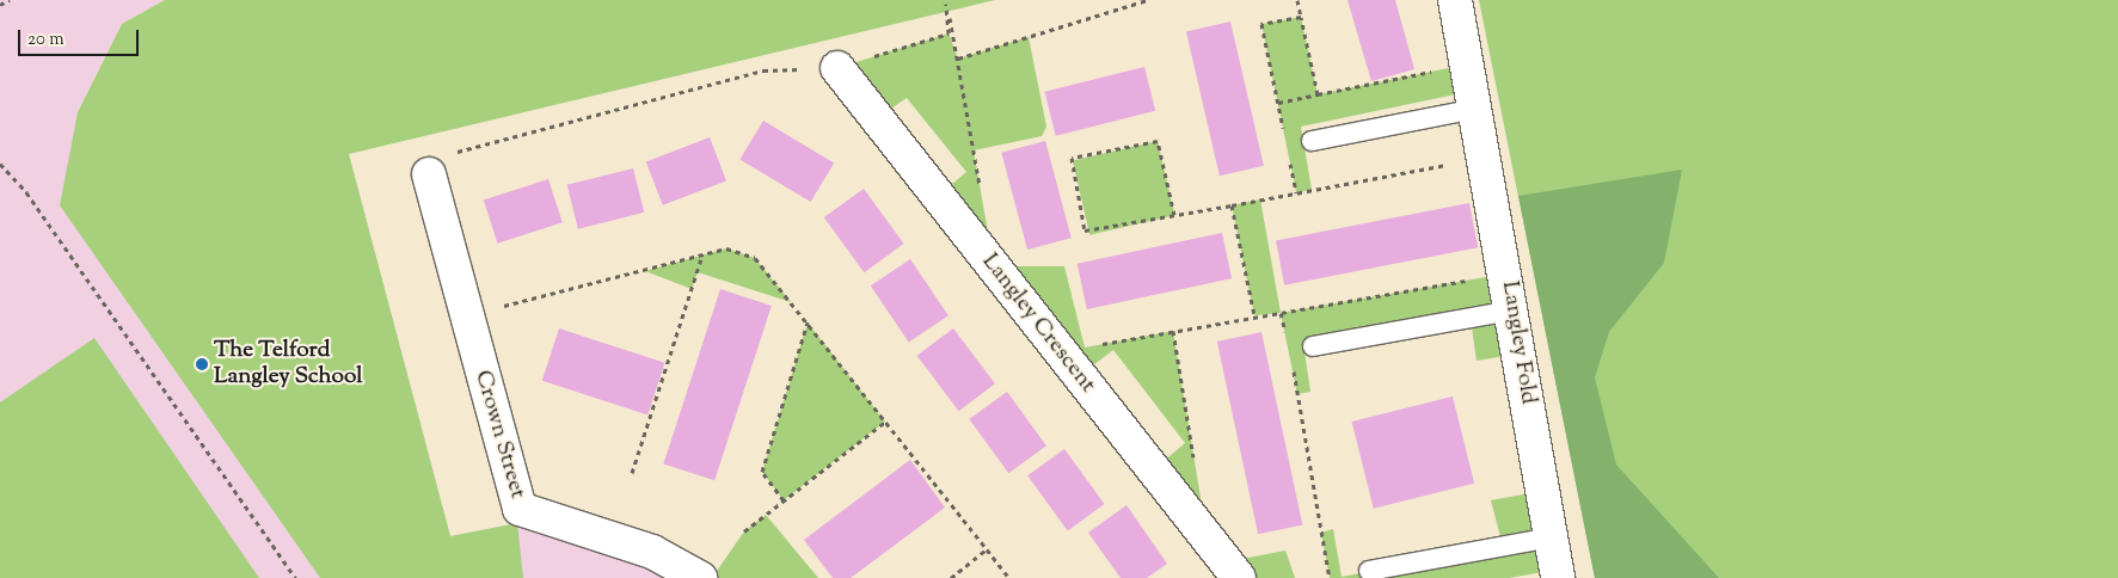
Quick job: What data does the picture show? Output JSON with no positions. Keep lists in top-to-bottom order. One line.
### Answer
{"streets":{"street":["Langley Crescent","Langley Fold","Crown Street"]},"places":["The Telford Langley School"],"scale_bar":"20 m"}
